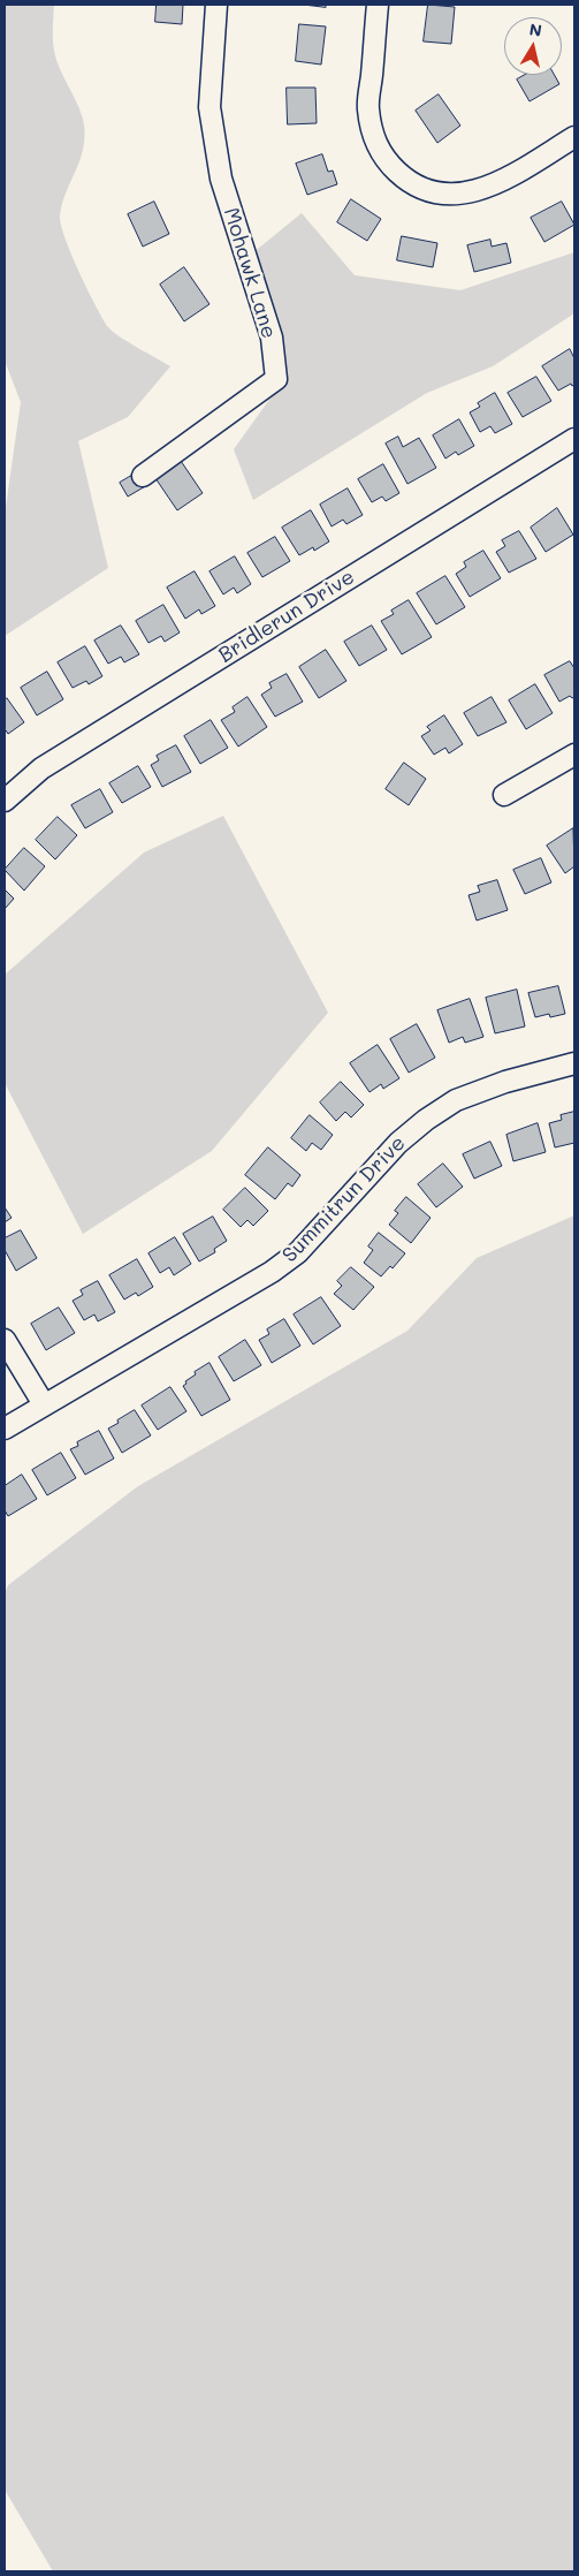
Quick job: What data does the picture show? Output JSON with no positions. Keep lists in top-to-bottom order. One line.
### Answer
{"streets":{"street":["Mohawk Lane","Bridlerun Drive","Summitrun Drive"]},"north":"top"}
